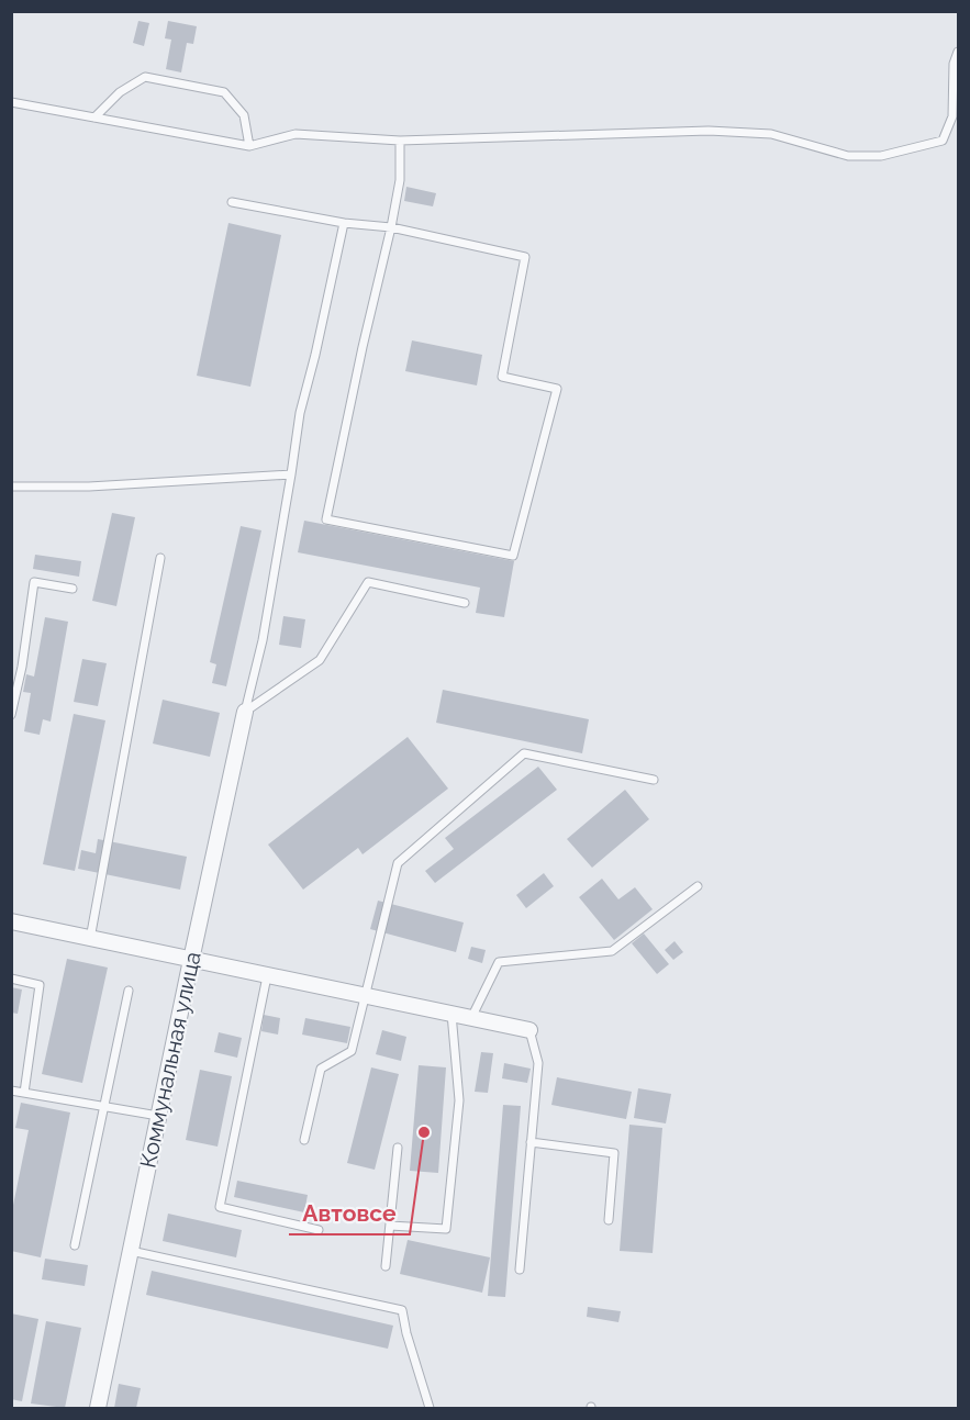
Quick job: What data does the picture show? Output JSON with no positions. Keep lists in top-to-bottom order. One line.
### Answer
{"streets":{"street":["Коммунальная улица"]},"places":["Автовсе"]}
